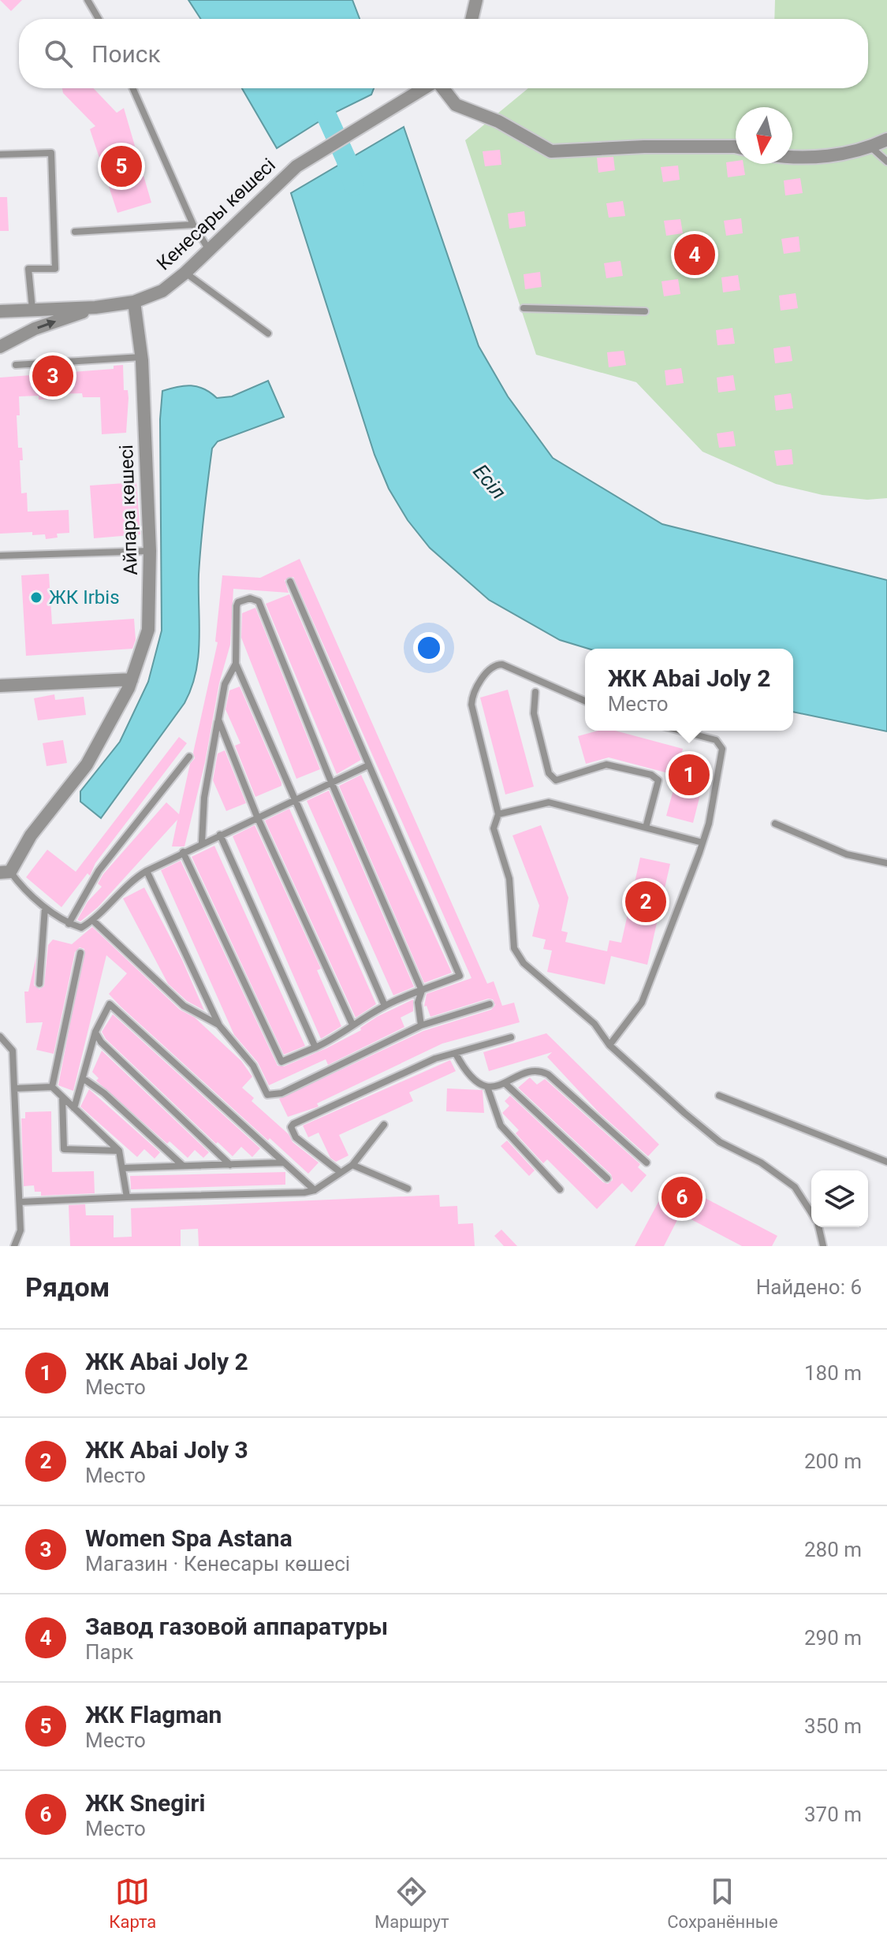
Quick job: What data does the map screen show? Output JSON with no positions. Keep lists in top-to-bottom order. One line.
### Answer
{"streets":{"street":["Кенесары көшесі","Айпара көшесі"]},"crossings":[["Кенесары көшесі","Айпара көшесі"]],"water":["Есіл"],"places":["ЖК Irbis"],"north":"bottom","page":{"search":"Поиск","pins":["5","4","3","1","2","6"],"popup":["ЖК Abai Joly 2","Место"],"heading":["Рядом","Найдено: 6"],"list":[{"mark":"1","name":"ЖК Abai Joly 2","note":"Место","value":"180 m"},{"mark":"2","name":"ЖК Abai Joly 3","note":"Место","value":"200 m"},{"mark":"3","name":"Women Spa Astana","note":"Магазин · Кенесары көшесі","value":"280 m"},{"mark":"4","name":"Завод газовой аппаратуры","note":"Парк","value":"290 m"},{"mark":"5","name":"ЖК Flagman","note":"Место","value":"350 m"},{"mark":"6","name":"ЖК Snegiri","note":"Место","value":"370 m"}],"nav":["Карта","Маршрут","Сохранённые"]}}
